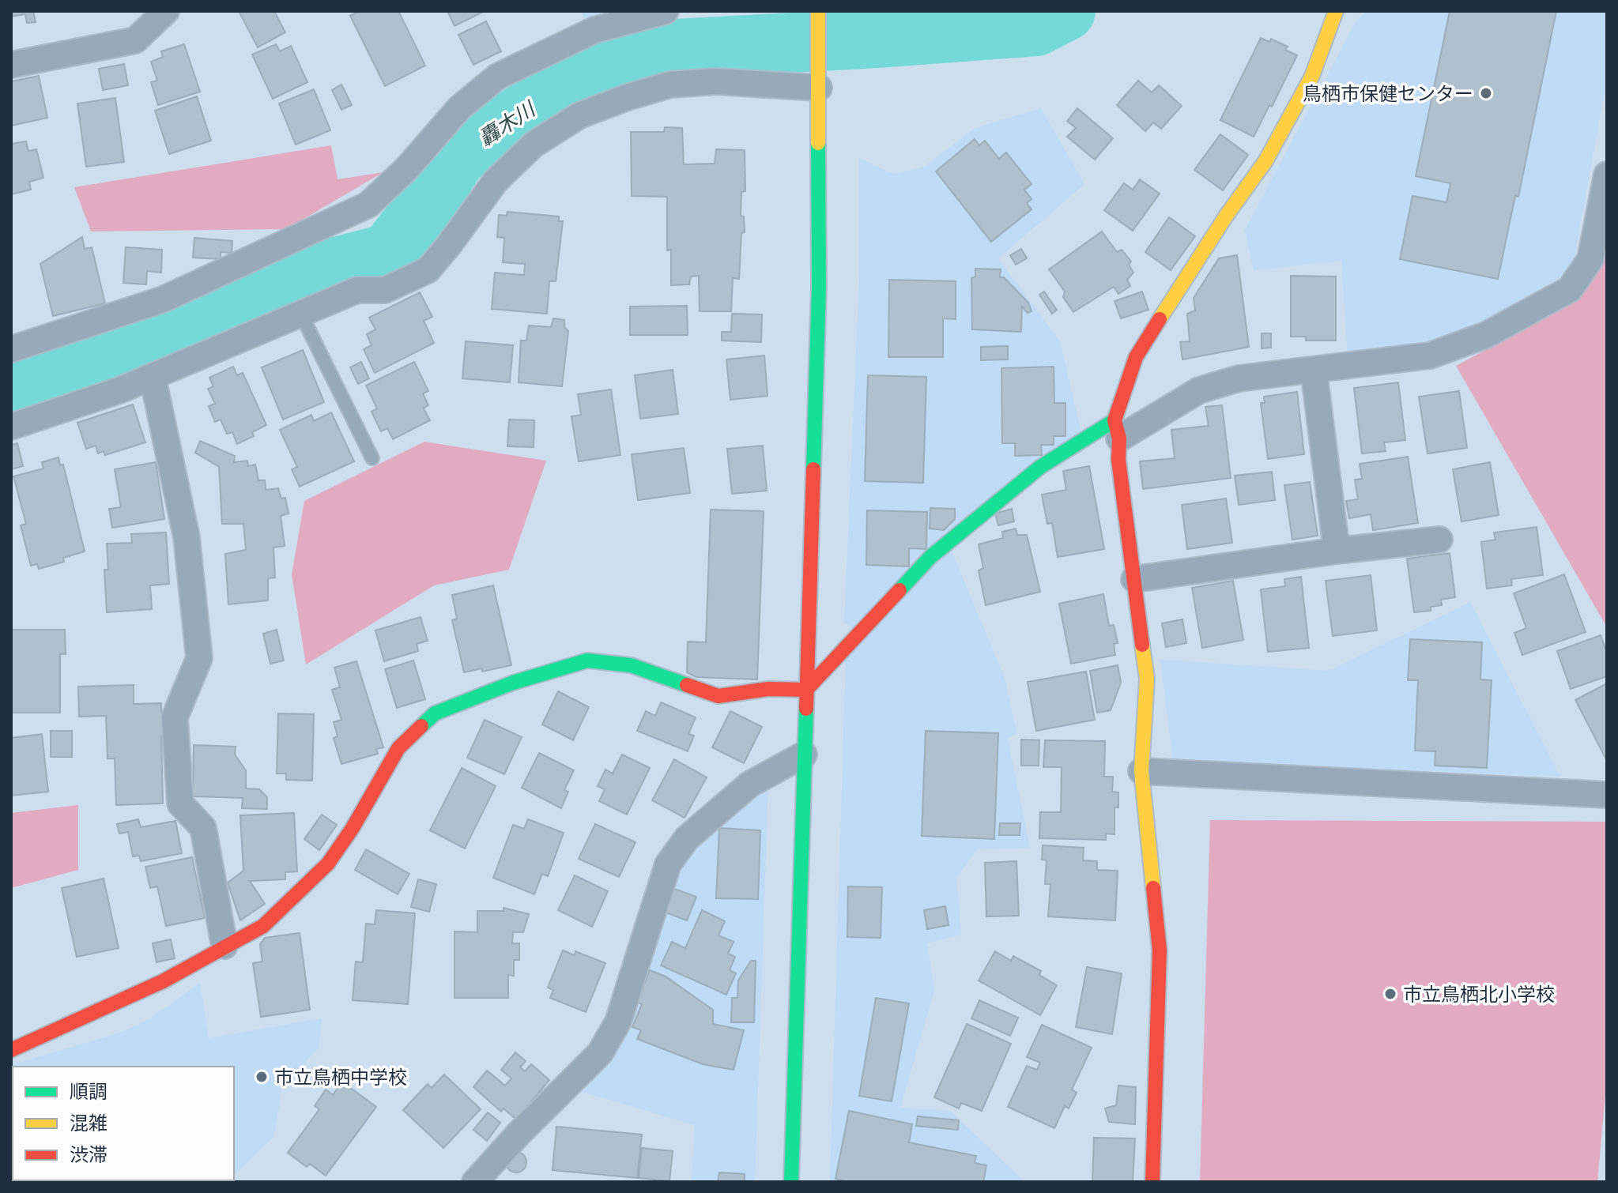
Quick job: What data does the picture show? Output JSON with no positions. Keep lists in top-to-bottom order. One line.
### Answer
{"water":["轟木川"],"places":["鳥栖市保健センター","市立鳥栖北小学校","市立鳥栖中学校"],"legend":["順調","混雑","渋滞"]}
